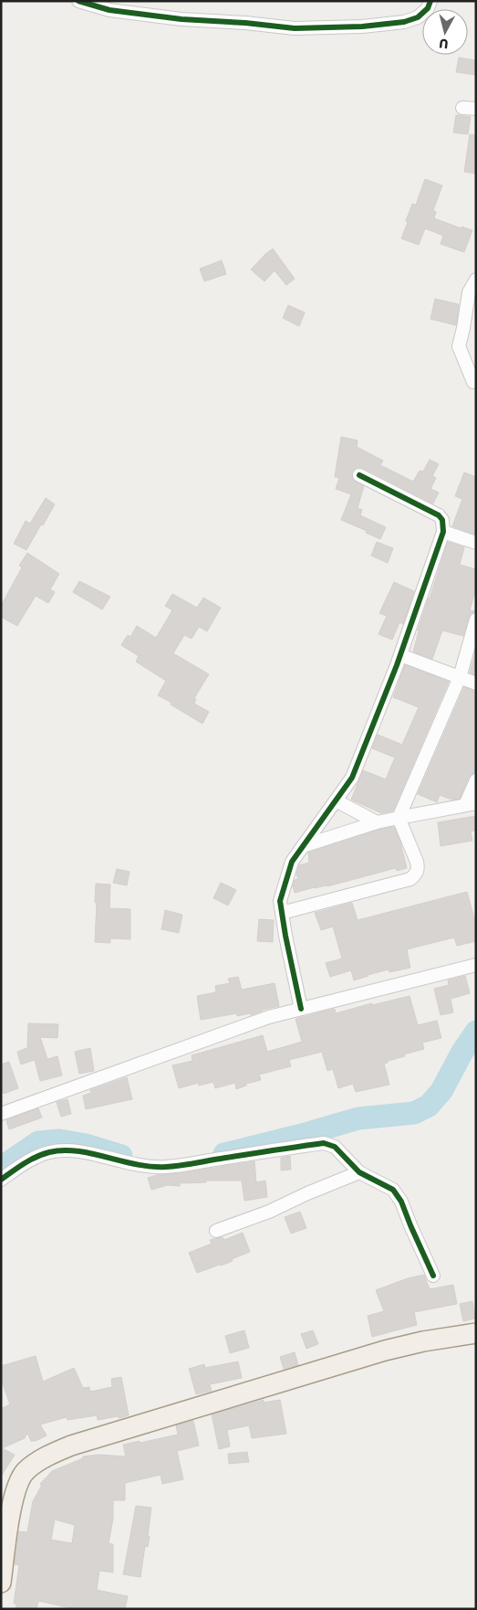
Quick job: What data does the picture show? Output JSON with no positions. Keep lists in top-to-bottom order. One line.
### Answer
{"north":"bottom"}
